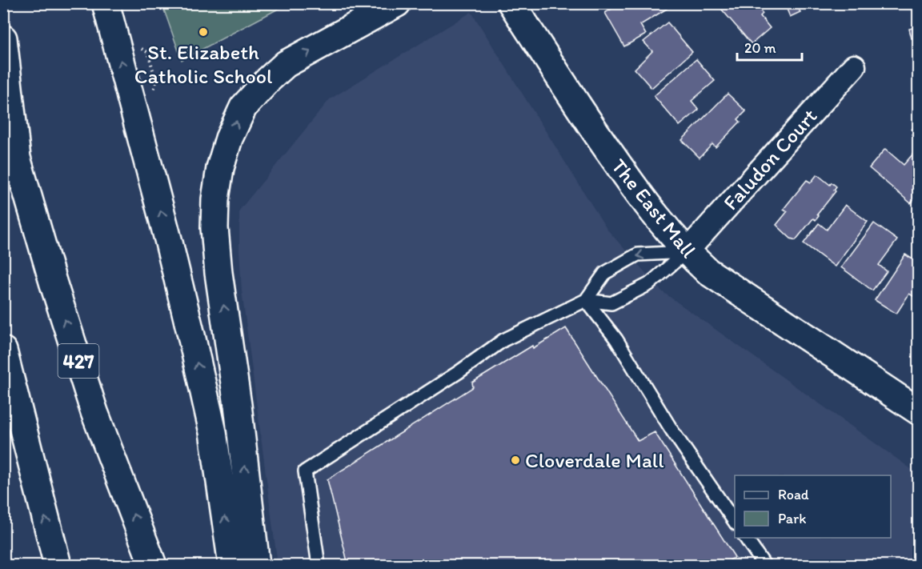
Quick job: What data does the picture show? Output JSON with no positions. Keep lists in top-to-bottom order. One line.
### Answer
{"streets":{"main road":["The East Mall","427"],"street":["Faludon Court"]},"crossings":[["Faludon Court","The East Mall"]],"places":["St. Elizabeth Catholic School","Cloverdale Mall"],"legend":["Road","Park"],"scale_bar":"20 m"}
